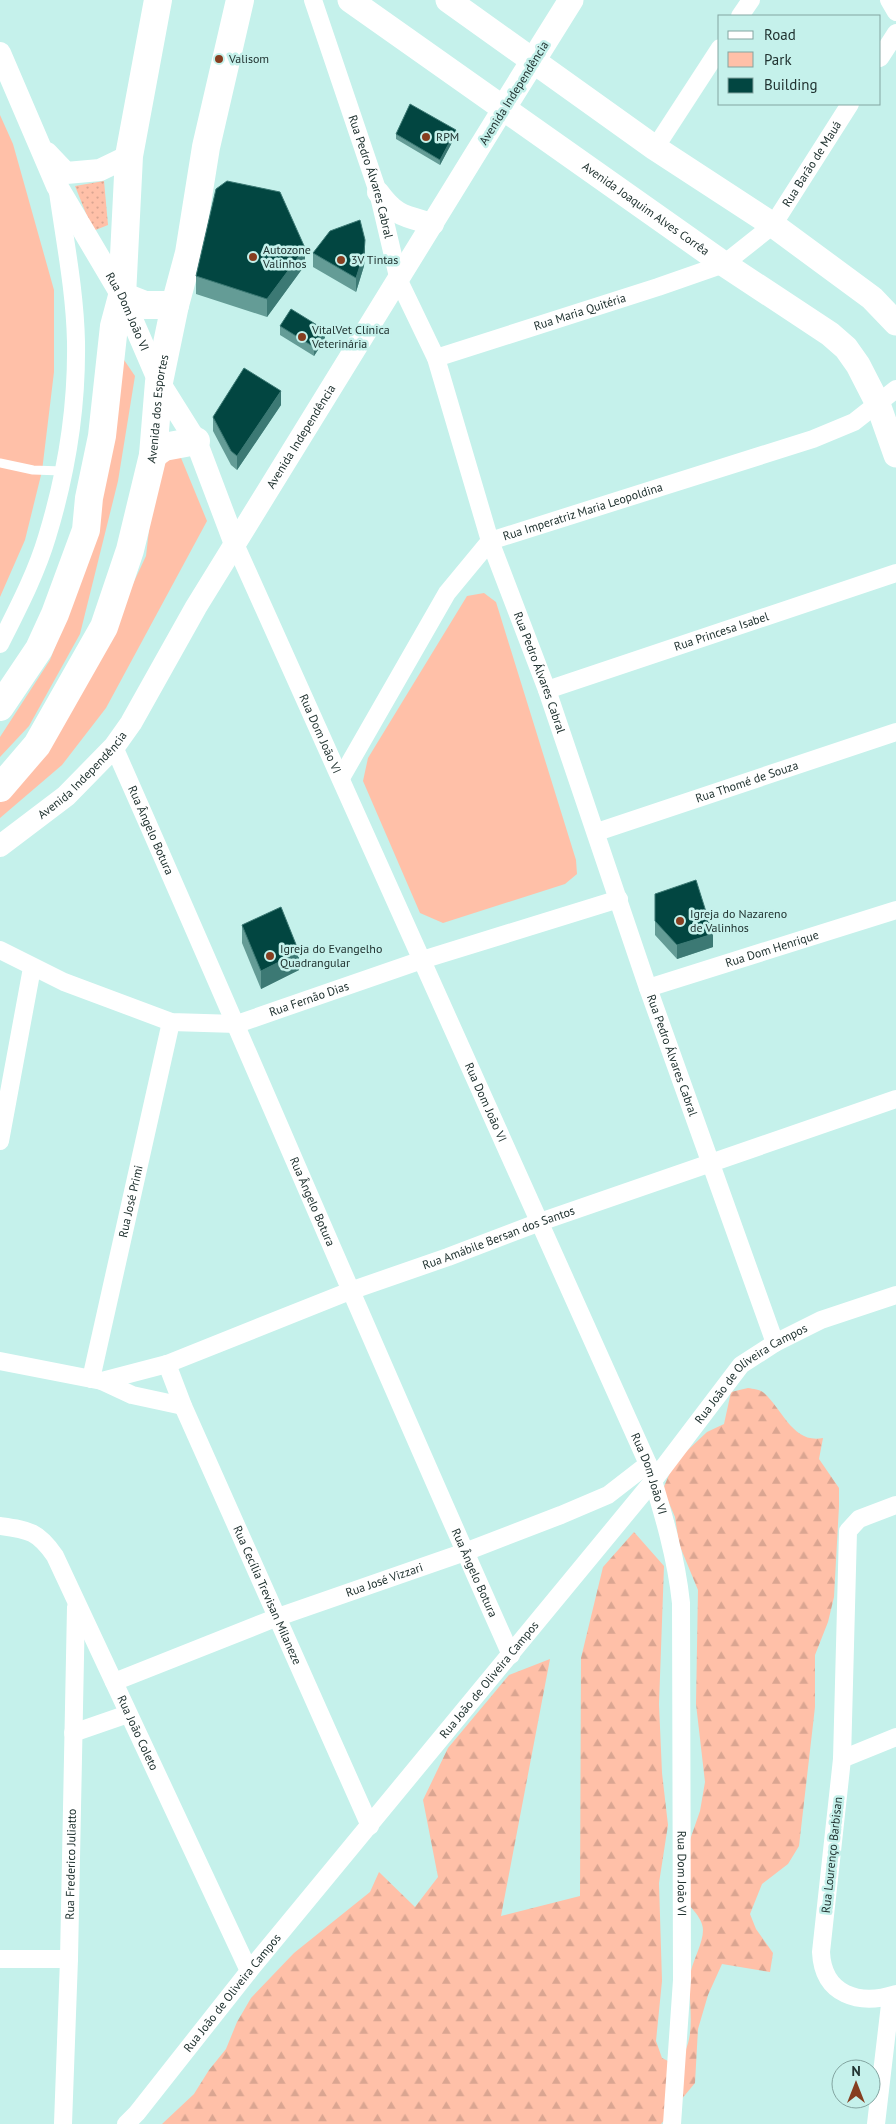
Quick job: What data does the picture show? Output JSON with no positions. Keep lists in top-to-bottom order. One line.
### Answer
{"streets":{"main road":["Avenida Independência","Avenida Joaquim Alves Corrêa","Avenida dos Esportes"],"street":["Rua Barão de Mauá","Rua Pedro Álvares Cabral","Rua Dom João VI","Rua Maria Quitéria","Rua Imperatriz Maria Leopoldina","Rua Princesa Isabel","Rua Thomé de Souza","Rua Ângelo Botura","Rua Dom Henrique","Rua Fernão Dias","Rua José Primi","Rua Amábile Bersan dos Santos","Rua João de Oliveira Campos","Rua José Vizzari","Rua Cecília Trevisan Milaneze","Rua João Coleto","Rua Lourenço Barbisan","Rua Frederico Juliatto"]},"crossings":[["Avenida Independência","Rua Pedro Álvares Cabral"],["Avenida Independência","Avenida Joaquim Alves Corrêa"],["Avenida Independência","Rua Dom João VI"],["Avenida Independência","Rua Ângelo Botura"],["Rua Barão de Mauá","Avenida Joaquim Alves Corrêa"],["Rua Barão de Mauá","Rua Maria Quitéria"],["Rua Pedro Álvares Cabral","Rua Maria Quitéria"],["Rua Pedro Álvares Cabral","Rua Imperatriz Maria Leopoldina"],["Rua Pedro Álvares Cabral","Rua Princesa Isabel"],["Rua Pedro Álvares Cabral","Rua Thomé de Souza"],["Rua Pedro Álvares Cabral","Rua Dom Henrique"],["Rua Pedro Álvares Cabral","Rua Fernão Dias"],["Rua Pedro Álvares Cabral","Rua Amábile Bersan dos Santos"],["Rua Pedro Álvares Cabral","Rua João de Oliveira Campos"],["Avenida Joaquim Alves Corrêa","Rua Maria Quitéria"],["Avenida Joaquim Alves Corrêa","Rua Imperatriz Maria Leopoldina"],["Rua Dom João VI","Avenida dos Esportes"],["Rua Dom João VI","Rua Imperatriz Maria Leopoldina"],["Rua Dom João VI","Rua Fernão Dias"],["Rua Dom João VI","Rua Amábile Bersan dos Santos"],["Rua Dom João VI","Rua João de Oliveira Campos"],["Rua Dom João VI","Rua José Vizzari"],["Rua Ângelo Botura","Rua Fernão Dias"],["Rua Ângelo Botura","Rua Amábile Bersan dos Santos"],["Rua Ângelo Botura","Rua João de Oliveira Campos"],["Rua Ângelo Botura","Rua José Vizzari"],["Rua Fernão Dias","Rua José Primi"],["Rua José Primi","Rua Amábile Bersan dos Santos"],["Rua Amábile Bersan dos Santos","Rua Cecília Trevisan Milaneze"],["Rua João de Oliveira Campos","Rua José Vizzari"],["Rua João de Oliveira Campos","Rua Cecília Trevisan Milaneze"],["Rua João de Oliveira Campos","Rua João Coleto"],["Rua José Vizzari","Rua Cecília Trevisan Milaneze"],["Rua José Vizzari","Rua João Coleto"],["Rua João Coleto","Rua Frederico Juliatto"]],"places":["Valisom","RPM","Autozone Valinhos","3V Tintas","VitalVet Clínica Veterinária","Igreja do Nazareno de Valinhos","Igreja do Evangelho Quadrangular"],"legend":["Road","Park","Building"],"north":"top"}
